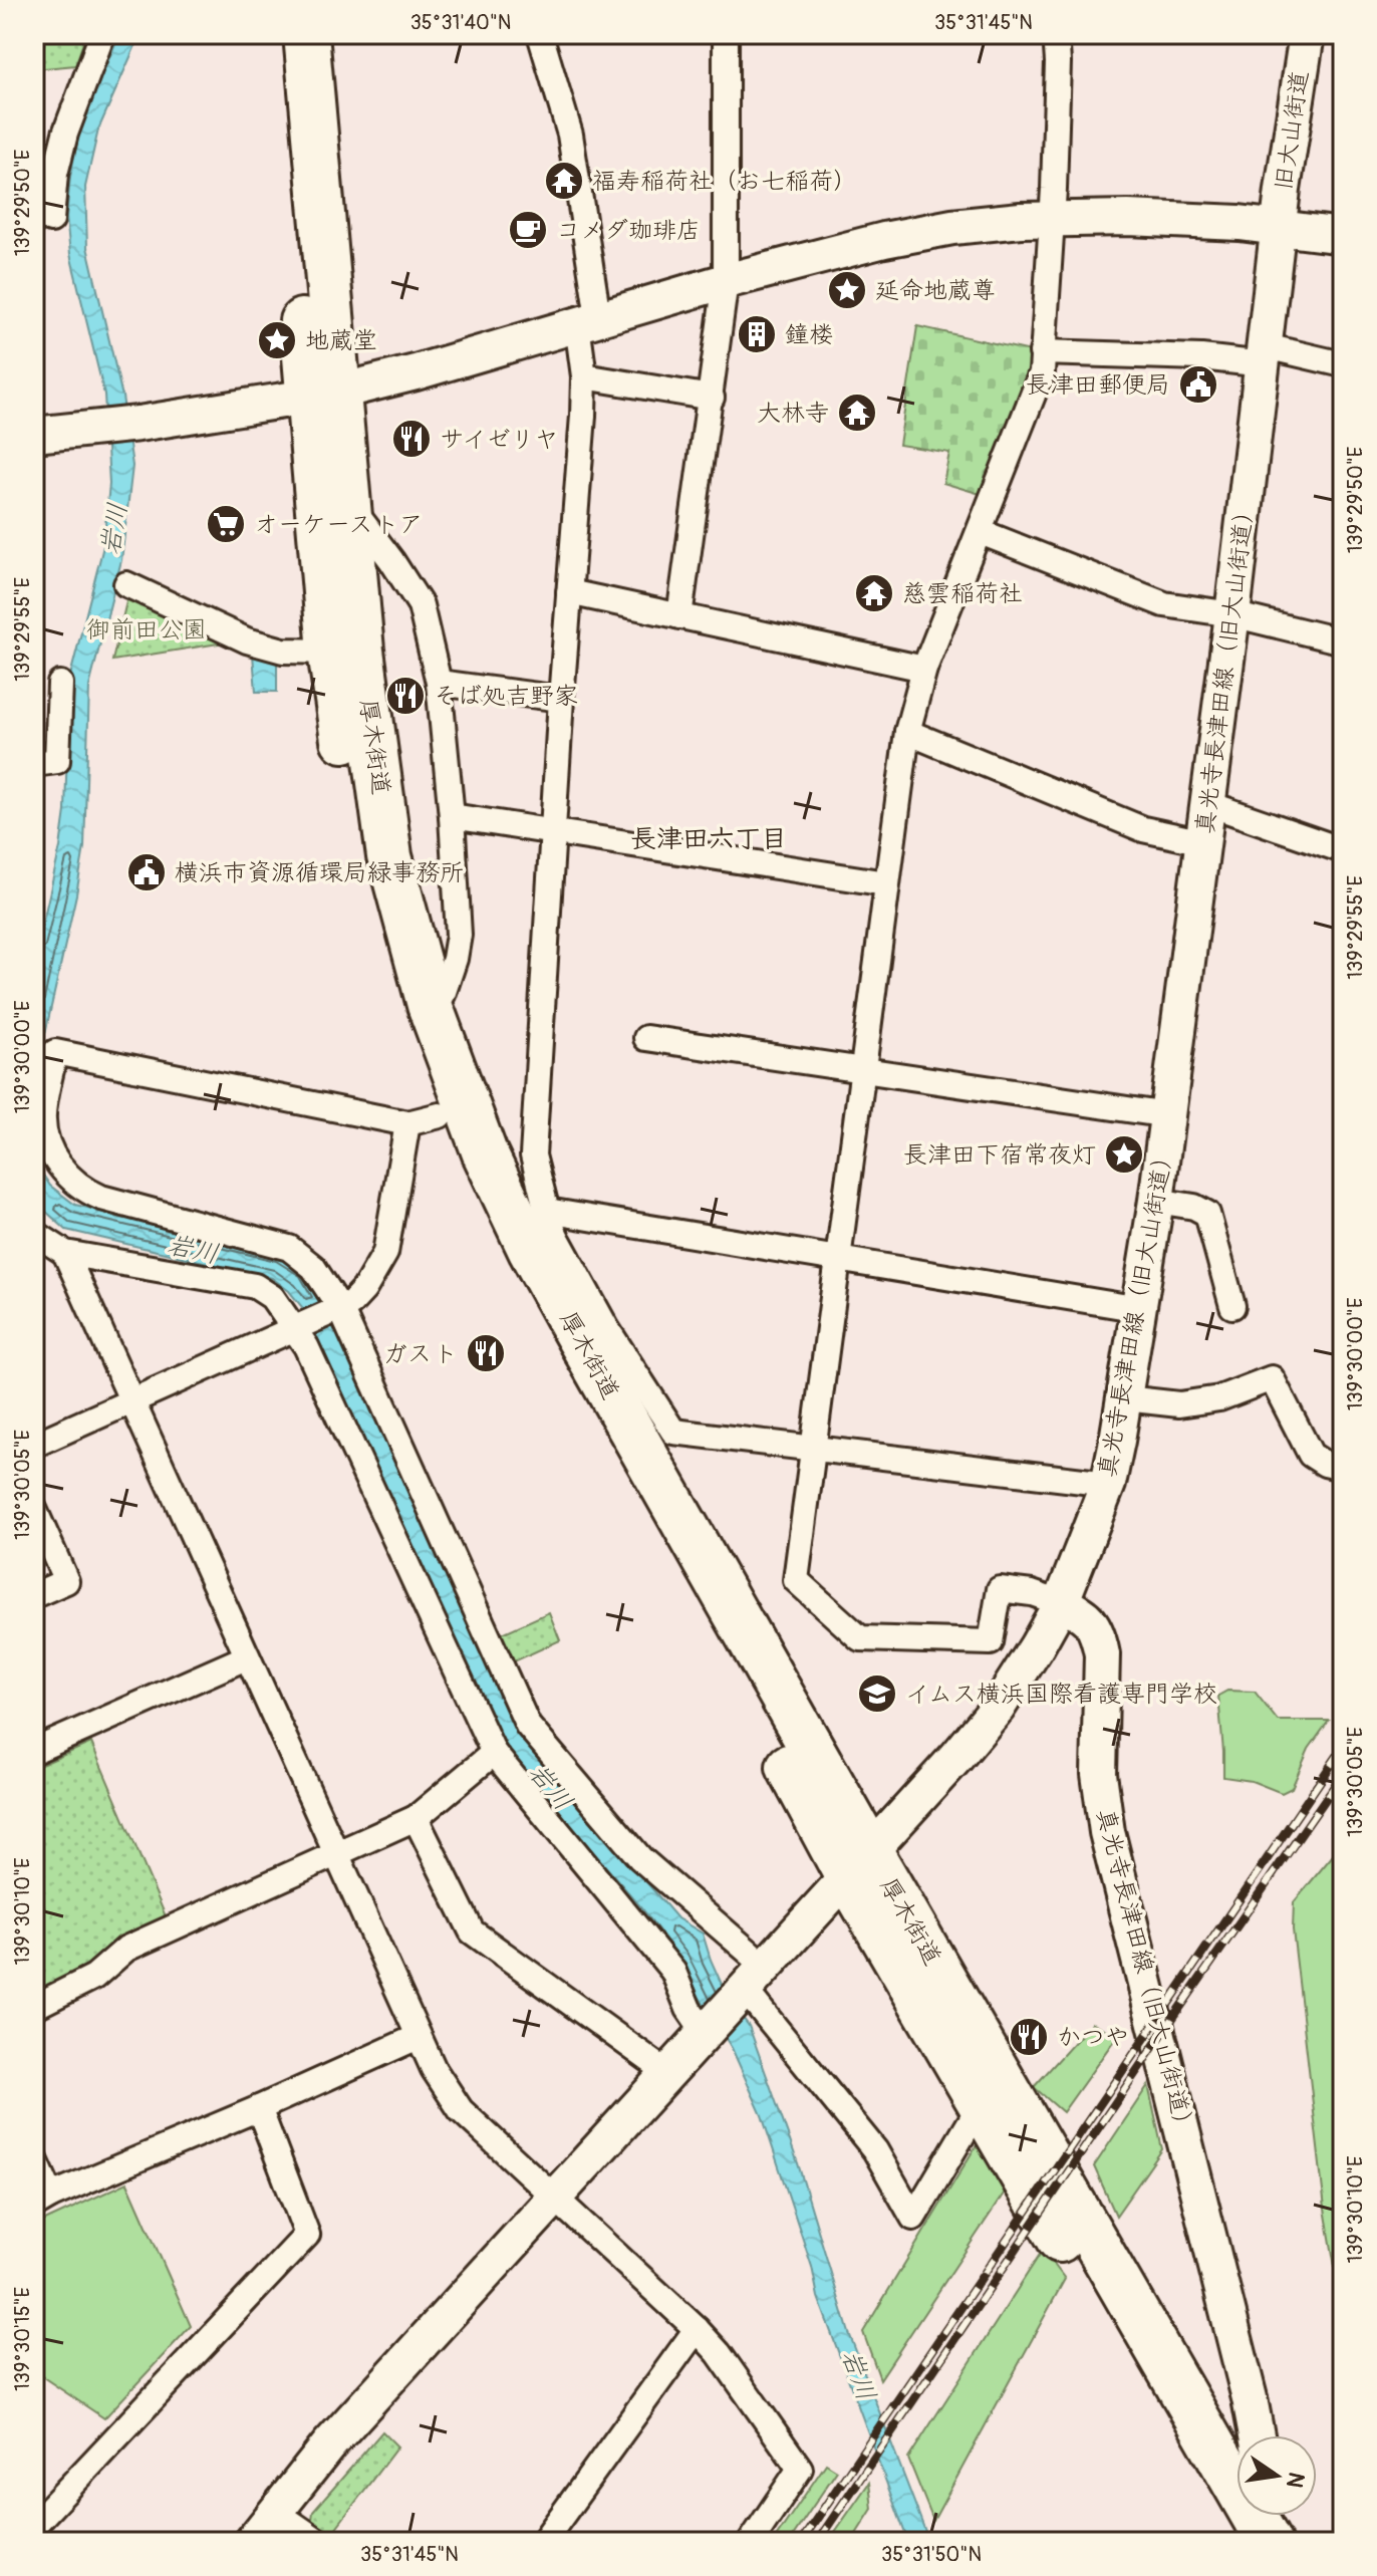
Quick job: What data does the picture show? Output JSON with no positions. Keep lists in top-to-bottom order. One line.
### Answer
{"streets":{"highway":["厚木街道"],"street":["旧大山街道","真光寺長津田線（旧大山街道）"]},"crossings":[["旧大山街道","真光寺長津田線（旧大山街道）"]],"districts":["長津田六丁目"],"water":["岩川"],"parks":["御前田公園"],"places":{"temple":["福寿稲荷社（お七稲荷）","大林寺","慈雲稲荷社"],"cafe":["コメダ珈琲店"],"place":["延命地蔵尊","地蔵堂","長津田下宿常夜灯"],"building":["鐘楼"],"public building":["長津田郵便局","横浜市資源循環局緑事務所"],"restaurant":["サイゼリヤ","そば処吉野家","ガスト","かつや"],"supermarket":["オーケーストア"],"school or university":["イムス横浜国際看護専門学校"]},"north":"right","coordinates":["35°31'40\"N","35°31'45\"N","139°29'50\"E","139°29'55\"E","139°30'00\"E","139°30'05\"E","139°30'10\"E","139°30'15\"E","35°31'50\"N"]}
